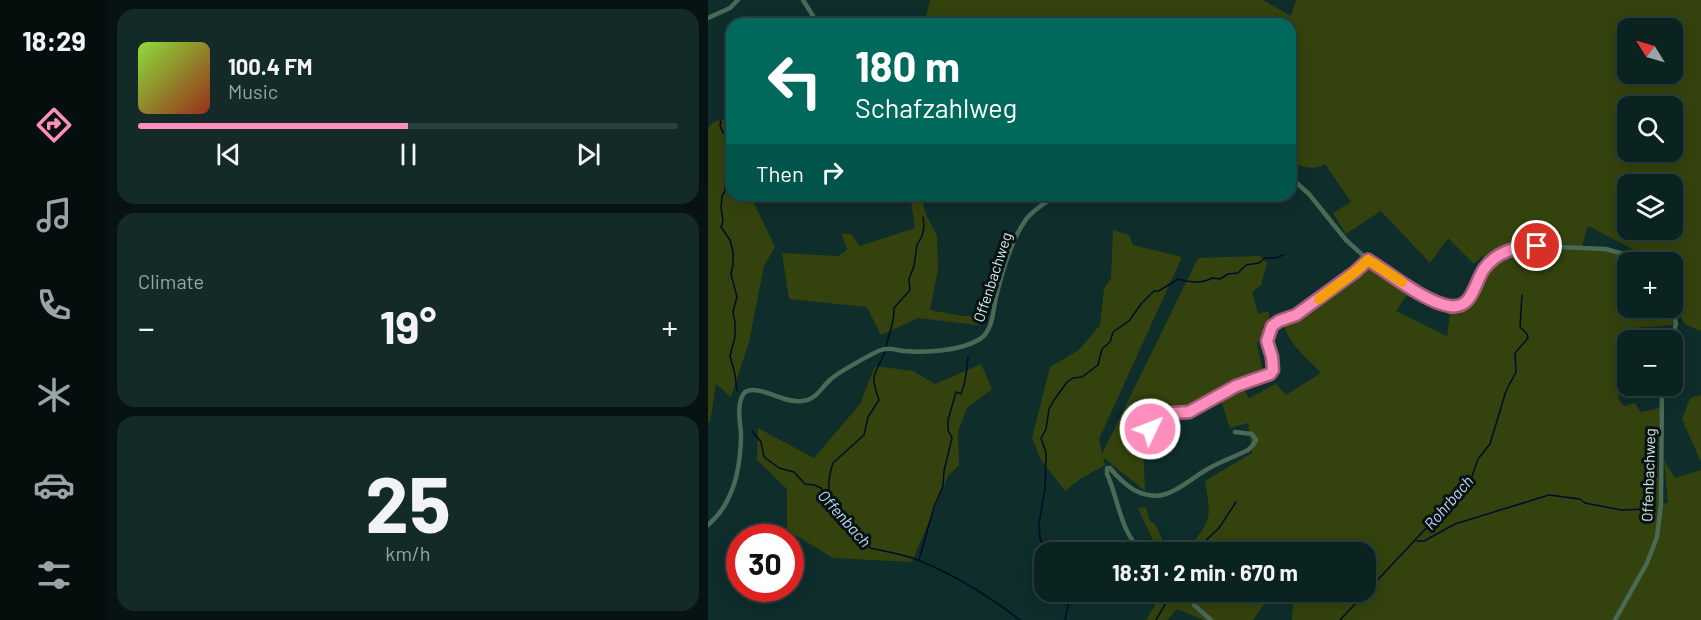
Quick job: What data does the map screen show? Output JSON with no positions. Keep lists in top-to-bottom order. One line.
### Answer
{"streets":{"street":["Offenbachweg"]},"water":["Rohrbach","Offenbach"],"north":"top left","page":{"tabs":"18:29","map_buttons":["+","−"],"turn":["180 m","Schafzahlweg"],"song":["100.4 FM","Music"],"then":"Then","tile":["Climate",["25","km/h"]],"heat":["−","19°","+"],"limit":"30","trip":"18:31 · 2 min · 670 m"}}
